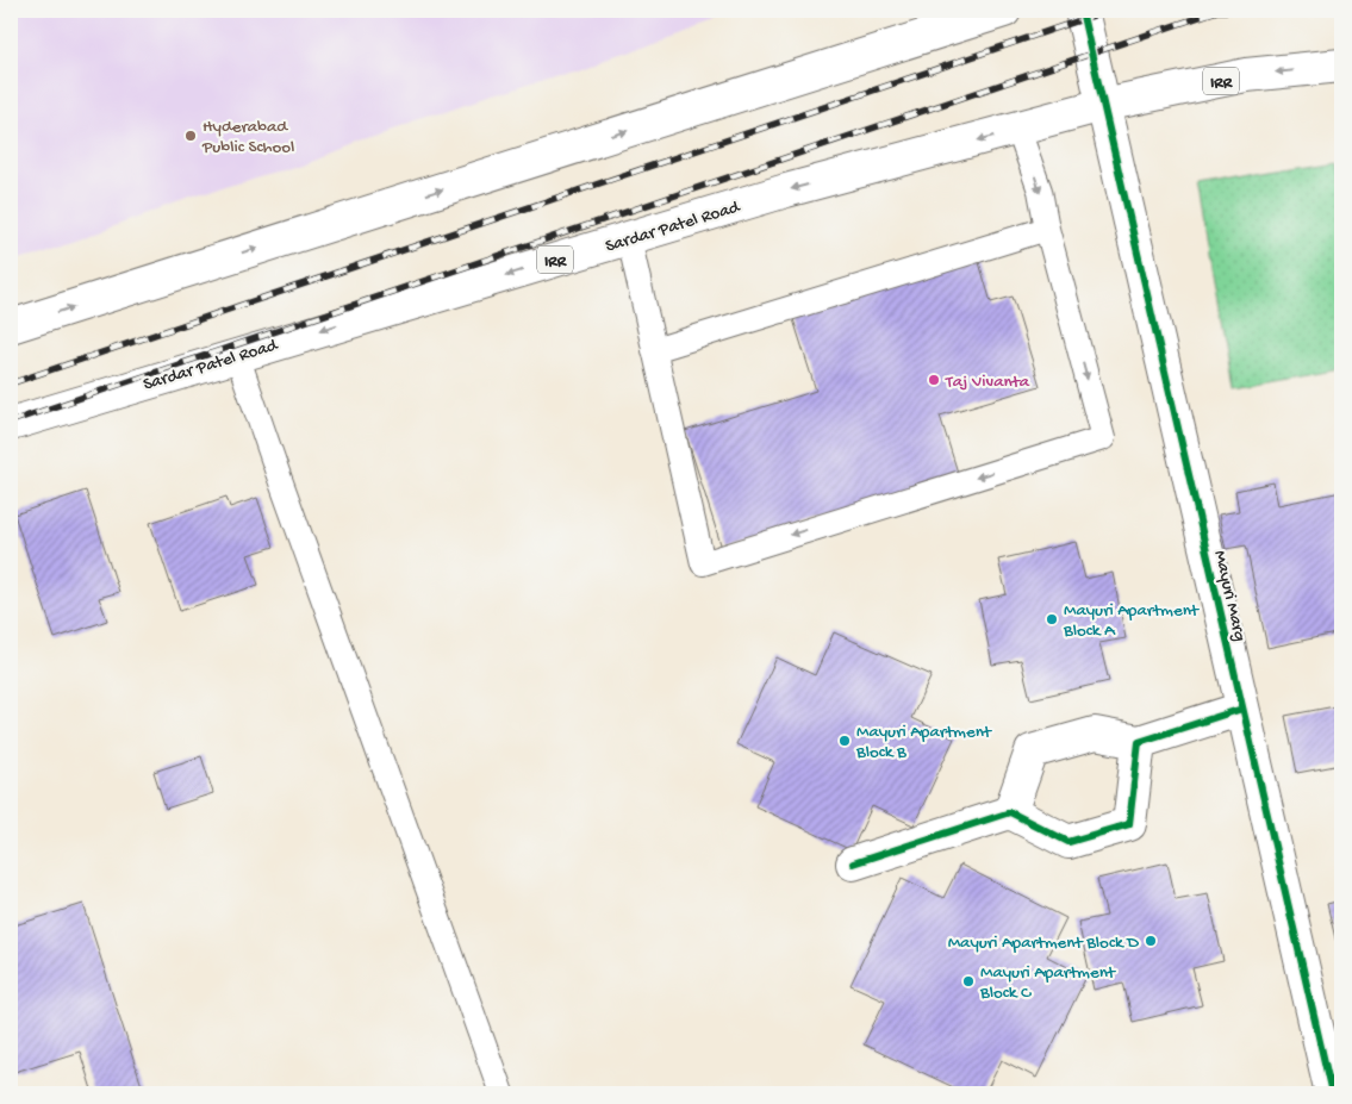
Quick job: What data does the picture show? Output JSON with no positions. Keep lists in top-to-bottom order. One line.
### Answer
{"streets":{"main road":["IRR","Sardar Patel Road","Mayuri Marg"]},"crossings":[["Sardar Patel Road","Mayuri Marg"]],"places":["Hyderabad Public School","Taj Vivanta","Mayuri Apartment Block A","Mayuri Apartment Block B","Mayuri Apartment Block D","Mayuri Apartment Block C"]}
